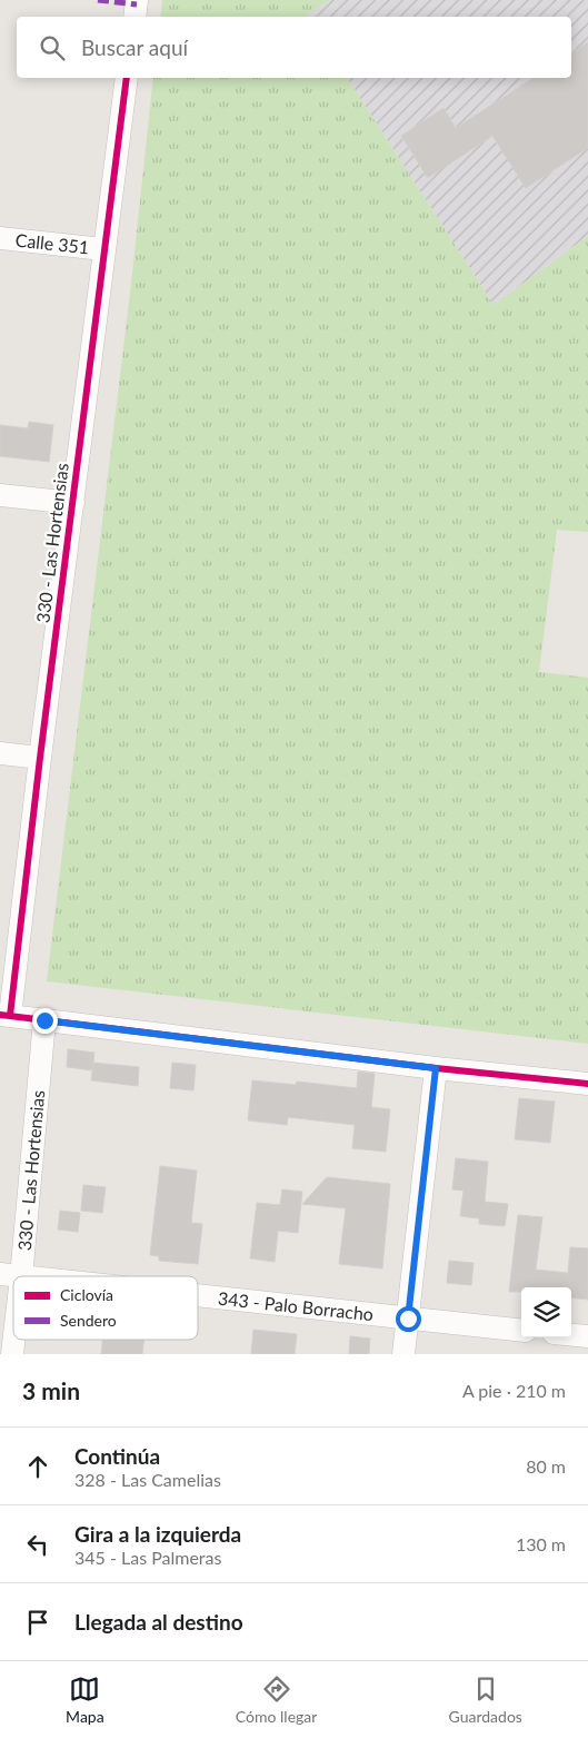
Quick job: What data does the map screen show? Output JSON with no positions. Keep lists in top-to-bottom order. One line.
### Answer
{"streets":{"street":["Calle 351","330 - Las Hortensias","343 - Palo Borracho"]},"crossings":[["Calle 351","330 - Las Hortensias"]],"legend":["Ciclovía","Sendero"],"page":{"search":"Buscar aquí","heading":["3 min","A pie · 210 m"],"list":[["Continúa","328 - Las Camelias","80 m"],["Gira a la izquierda","345 - Las Palmeras","130 m"],"Llegada al destino"],"nav":["Mapa","Cómo llegar","Guardados"]}}
